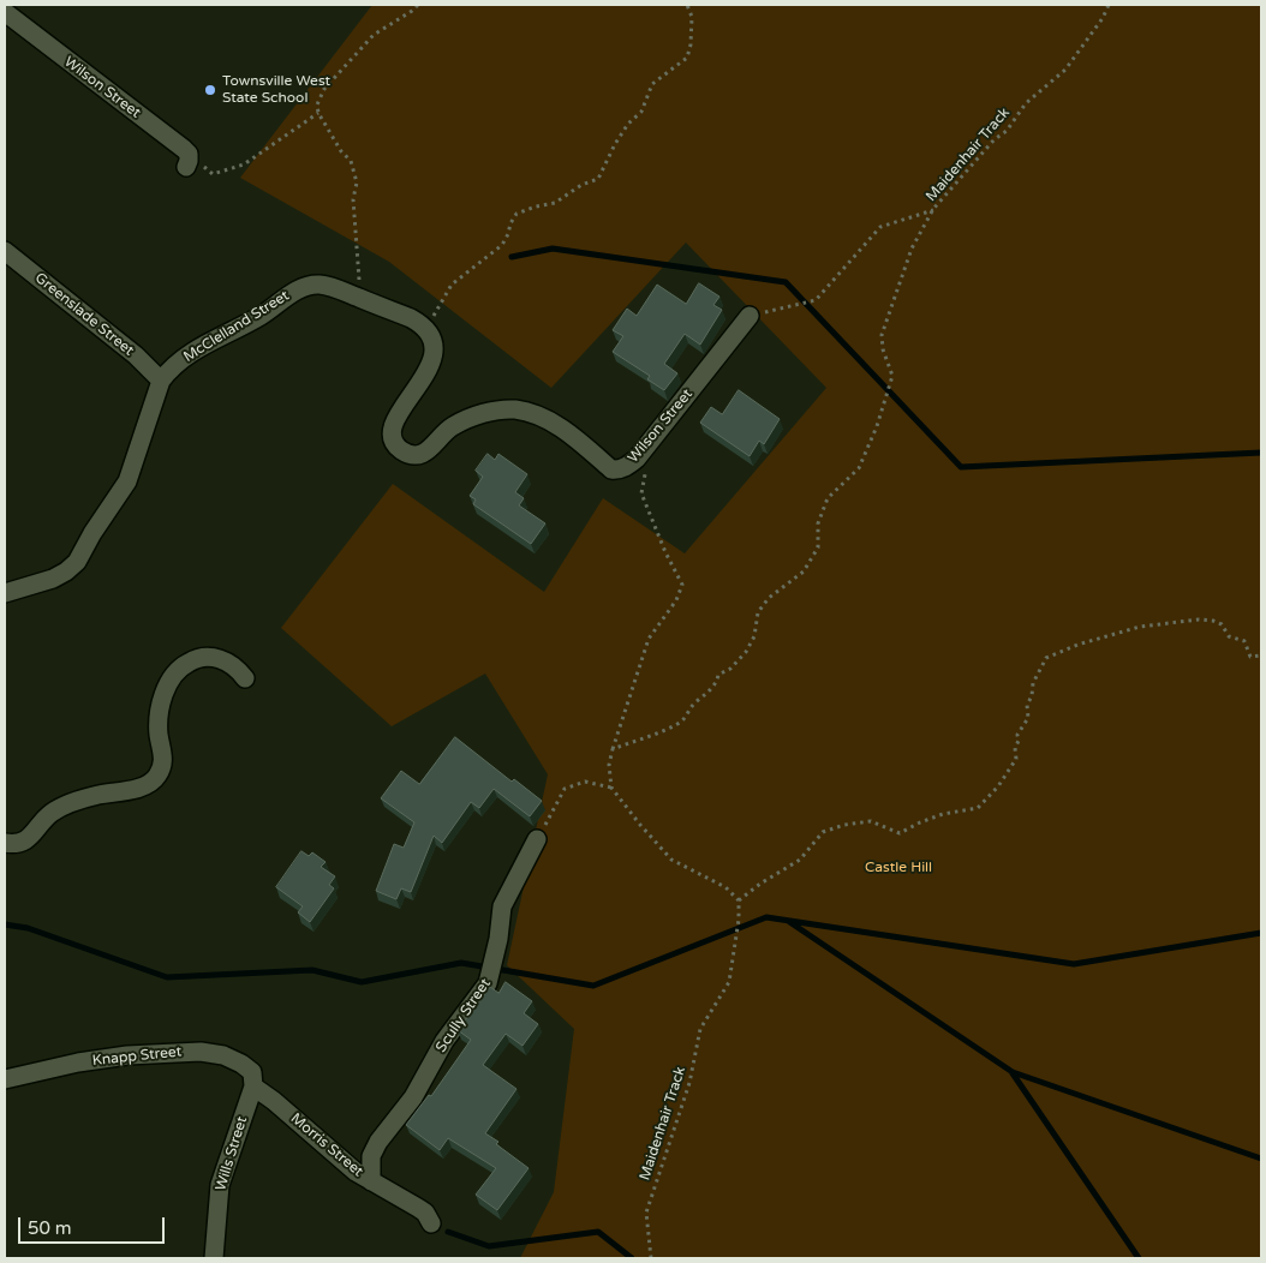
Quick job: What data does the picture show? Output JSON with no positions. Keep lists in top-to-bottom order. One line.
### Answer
{"streets":{"street":["Wilson Street","Greenslade Street","McClelland Street","Scully Street","Knapp Street","Morris Street","Wills Street"],"path":["Maidenhair Track"]},"crossings":[["Greenslade Street","McClelland Street"],["Scully Street","Morris Street"],["Knapp Street","Morris Street"],["Knapp Street","Wills Street"],["Morris Street","Wills Street"]],"parks":["Castle Hill"],"places":["Townsville West State School"],"scale_bar":"50 m"}
